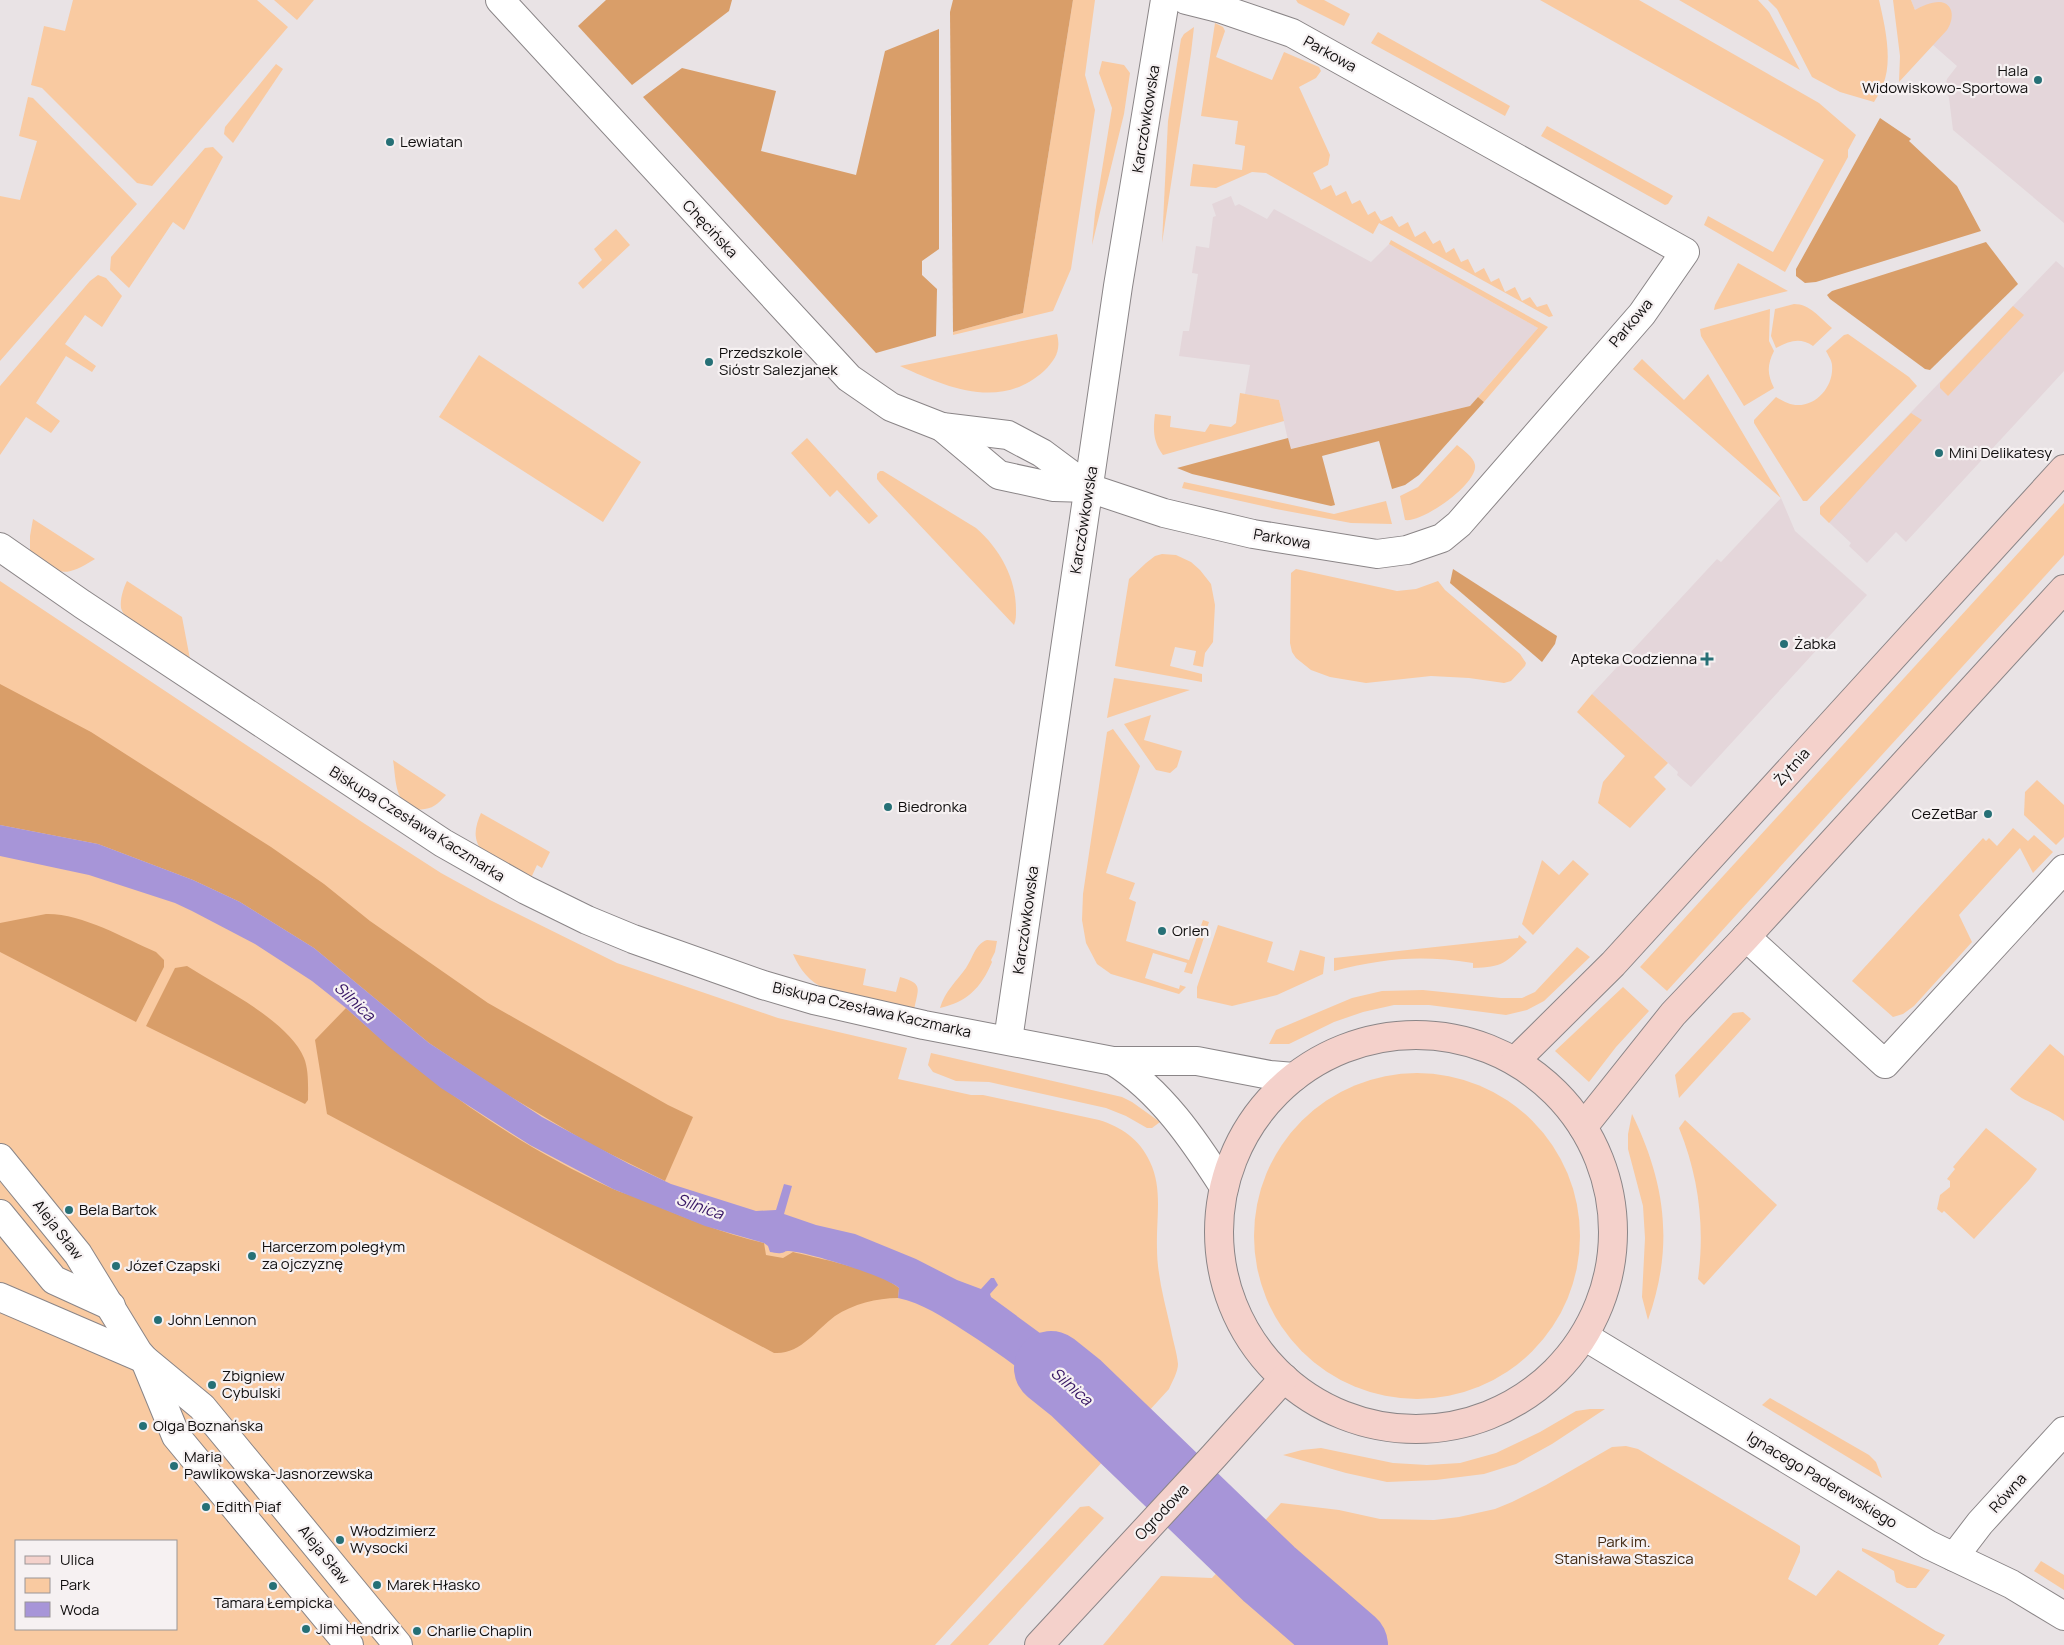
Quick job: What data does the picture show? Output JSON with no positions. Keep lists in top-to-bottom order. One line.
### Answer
{"streets":{"street":["Parkowa","Karczówkowska","Chęcińska","Żytnia","Biskupa Czesława Kaczmarka","Aleja Sław","Ignacego Paderewskiego","Równa","Ogrodowa"]},"crossings":[["Parkowa","Karczówkowska"],["Parkowa","Chęcińska"],["Karczówkowska","Chęcińska"],["Karczówkowska","Biskupa Czesława Kaczmarka"],["Ignacego Paderewskiego","Równa"]],"water":["Silnica"],"parks":["Park im. Stanisława Staszica"],"places":{"other":["Hala Widowiskowo-Sportowa","Lewiatan","Przedszkole Sióstr Salezjanek","Mini Delikatesy","Żabka","Biedronka","CeZetBar","Orlen","Bela Bartok","Harcerzom poległym za ojczyznę","Józef Czapski","John Lennon","Zbigniew Cybulski","Olga Boznańska","Maria Pawlikowska-Jasnorzewska","Edith Piaf","Włodzimierz Wysocki","Marek Hłasko","Tamara Łempicka","Jimi Hendrix","Charlie Chaplin"],"health":["Apteka Codzienna"]},"legend":["Ulica","Park","Woda"]}
